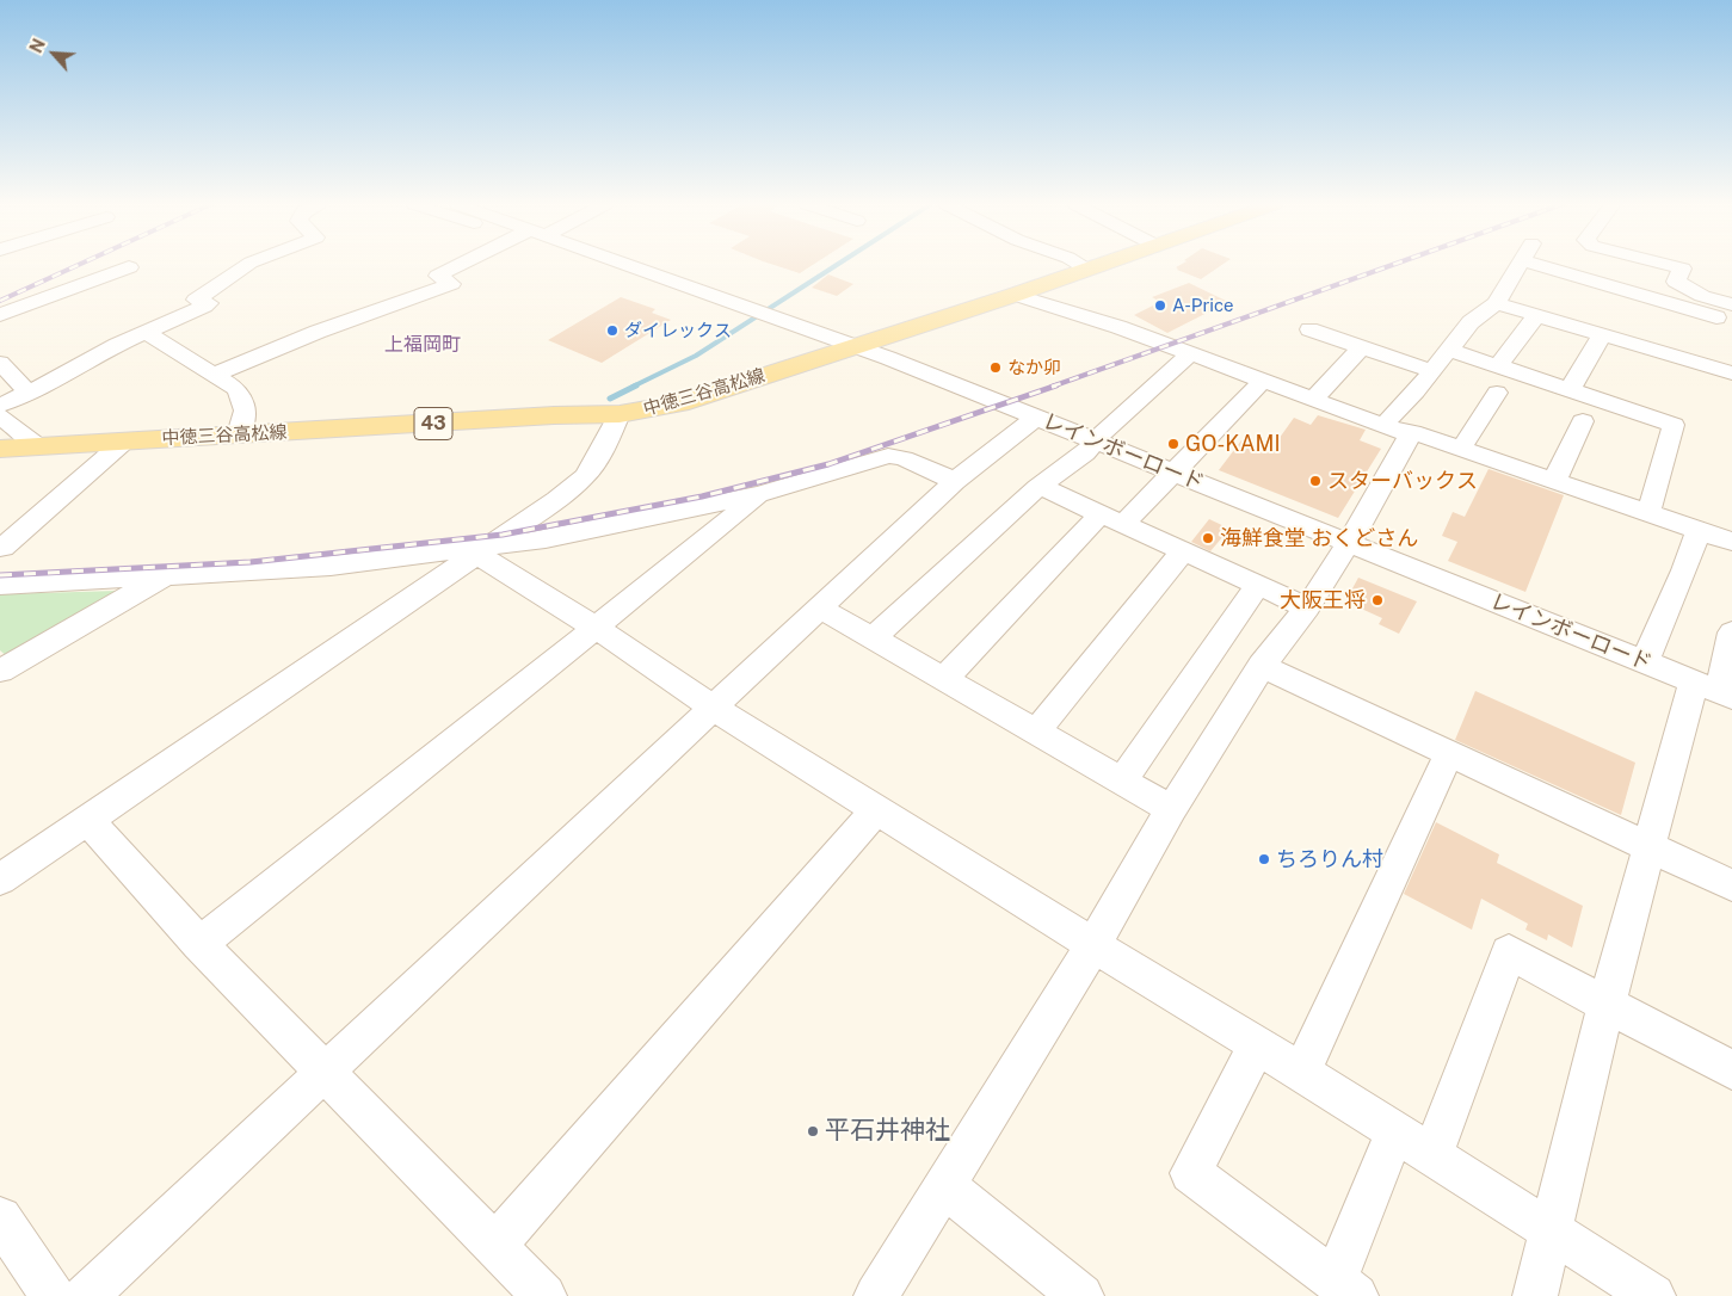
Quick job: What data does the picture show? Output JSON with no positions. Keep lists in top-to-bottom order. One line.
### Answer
{"streets":{"main road":["中徳三谷高松線","43"],"street":["レインボーロード"]},"crossings":[["中徳三谷高松線","レインボーロード"]],"districts":["上福岡町"],"places":["A-Price","ダイレックス","なか卯","GO-KAMI","スターバックス","海鮮食堂 おくどさん","大阪王将","ちろりん村","平石井神社"],"north":"top left"}
